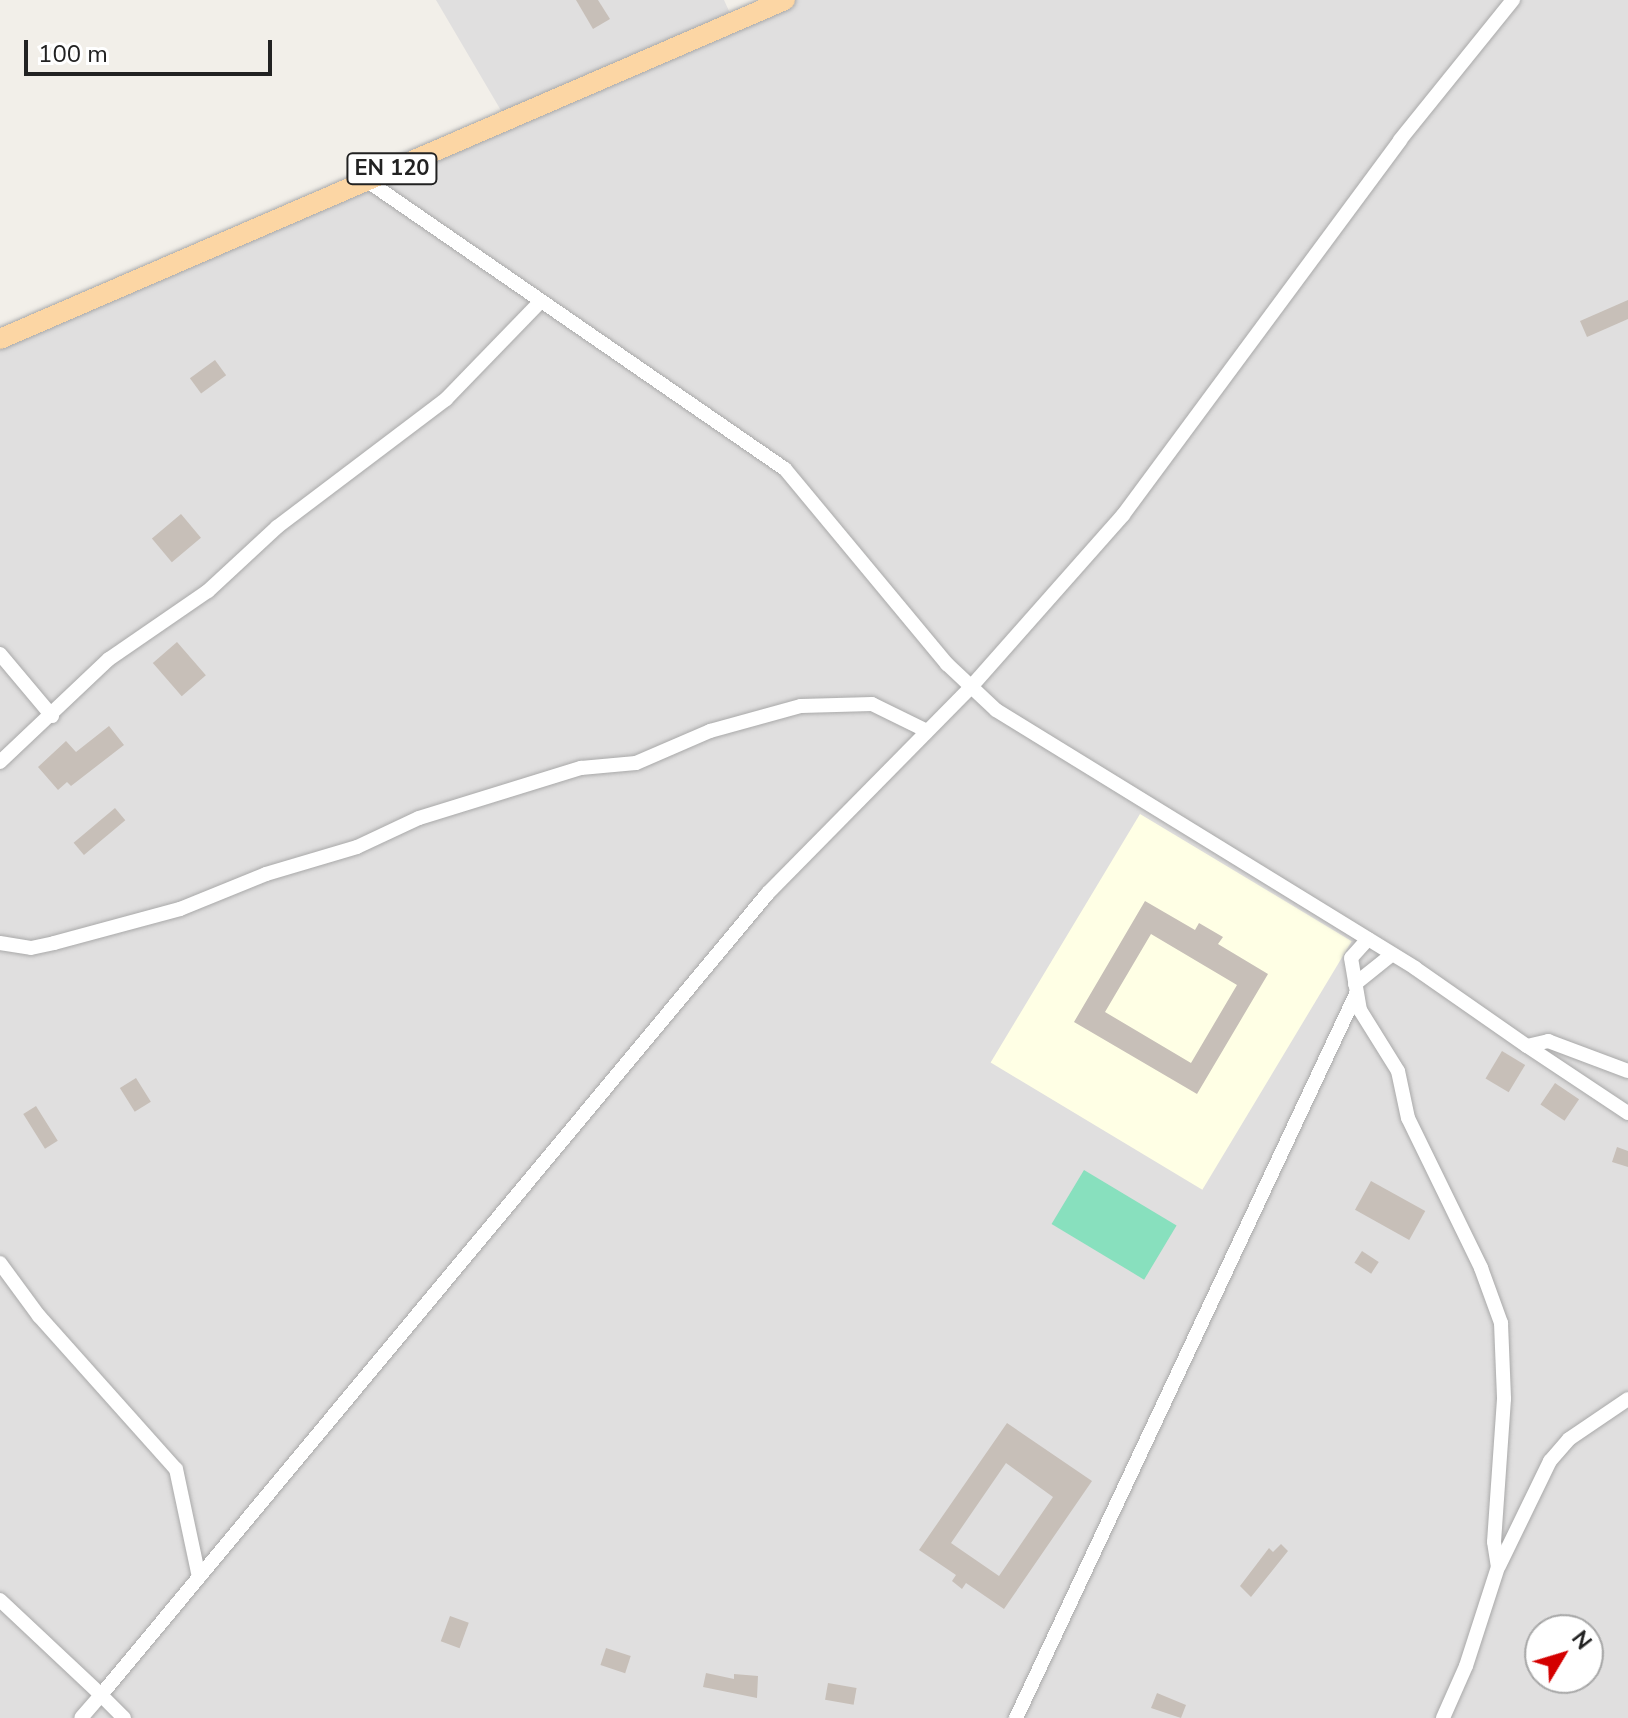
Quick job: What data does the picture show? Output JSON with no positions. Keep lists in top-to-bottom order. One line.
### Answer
{"streets":{"main road":["EN 120"]},"scale_bar":"100 m","north":"top right"}
